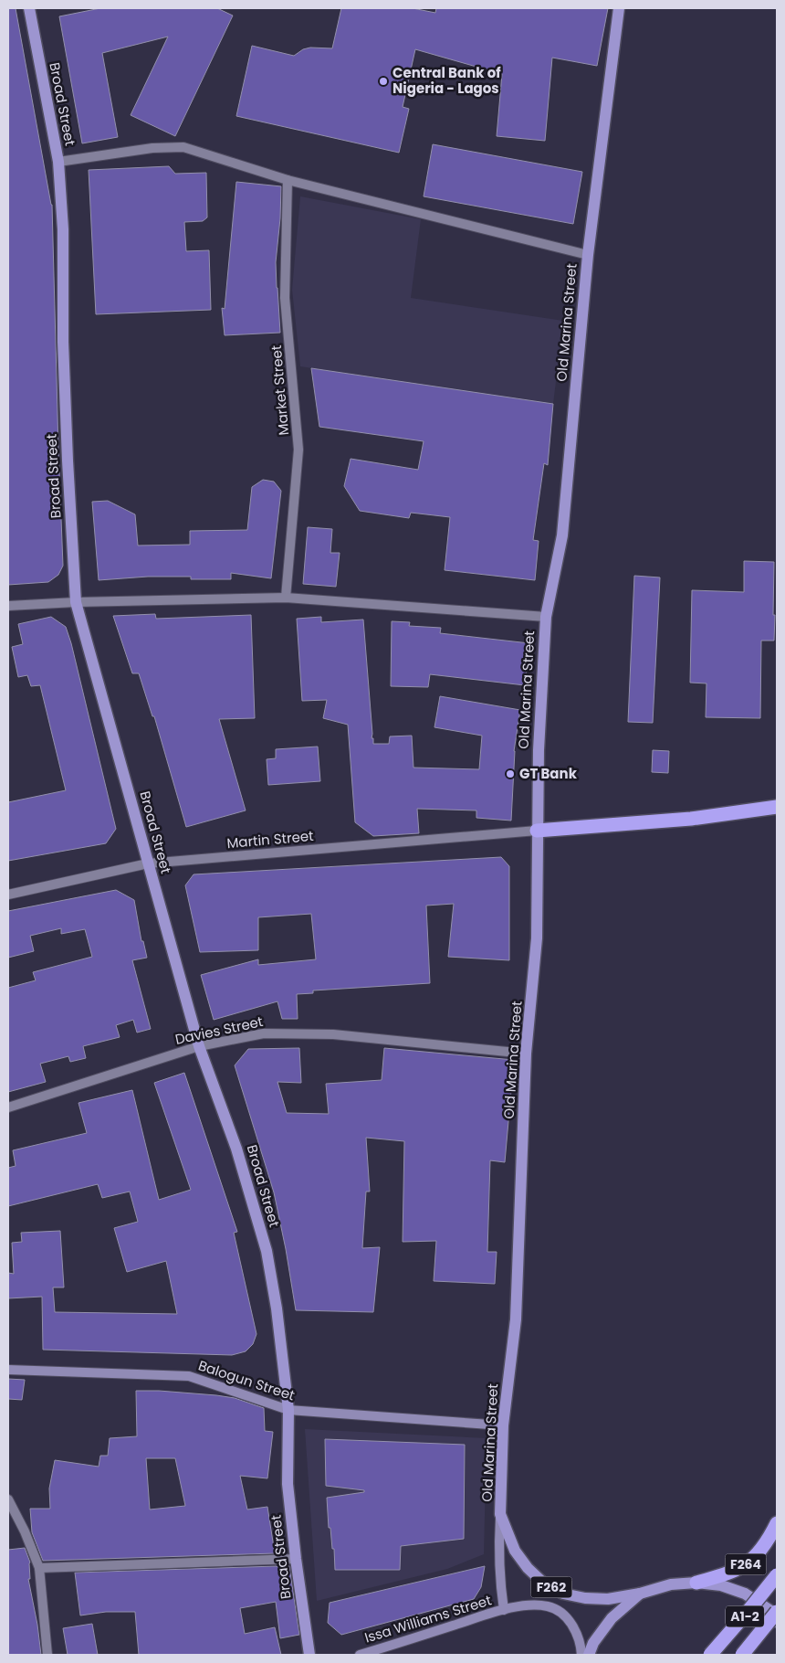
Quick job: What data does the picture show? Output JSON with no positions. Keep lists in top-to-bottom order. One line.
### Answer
{"streets":{"highway":["F264","A1-2"],"main road":["Broad Street","Old Marina Street","Balogun Street","F262","Issa Williams Street"],"street":["Market Street","Martin Street","Davies Street"]},"crossings":[["Broad Street","Martin Street"],["Broad Street","Davies Street"],["Broad Street","Balogun Street"],["Old Marina Street","Martin Street"],["Old Marina Street","Davies Street"],["Old Marina Street","Balogun Street"],["Old Marina Street","F264"],["Old Marina Street","F262"],["Old Marina Street","Issa Williams Street"],["F262","Issa Williams Street"]],"places":["Central Bank of Nigeria - Lagos","GT Bank"]}
